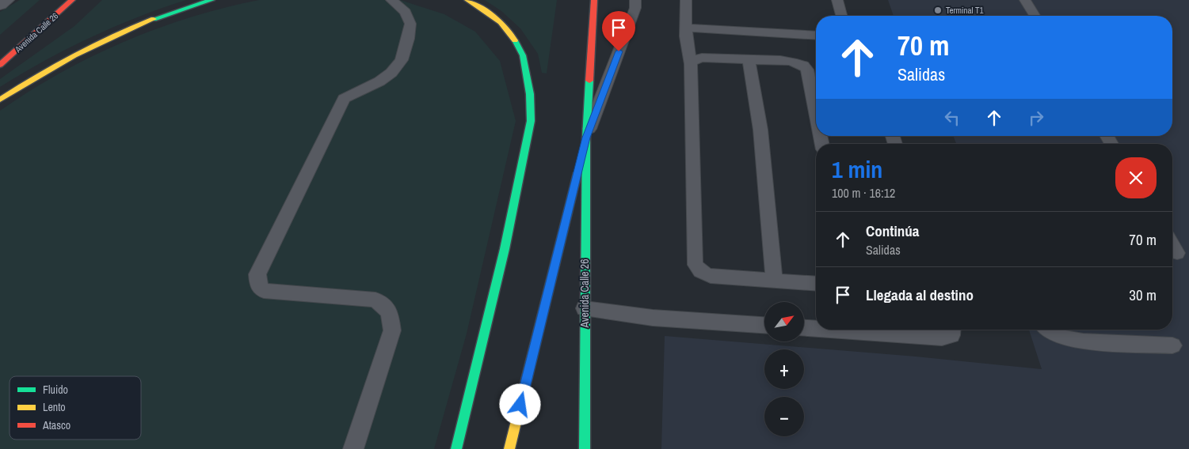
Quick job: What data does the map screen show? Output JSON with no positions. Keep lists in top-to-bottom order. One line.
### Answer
{"streets":{"main road":["Avenida Calle 26"]},"places":["Terminal T1"],"legend":["Fluido","Lento","Atasco"],"north":"top right","page":{"turn":["70 m","Salidas"],"heading":["1 min","100 m · 16:12"],"list":[{"name":"Continúa","note":"Salidas","value":"70 m"},{"name":"Llegada al destino","value":"30 m"}],"map_buttons":["+","−"]}}
